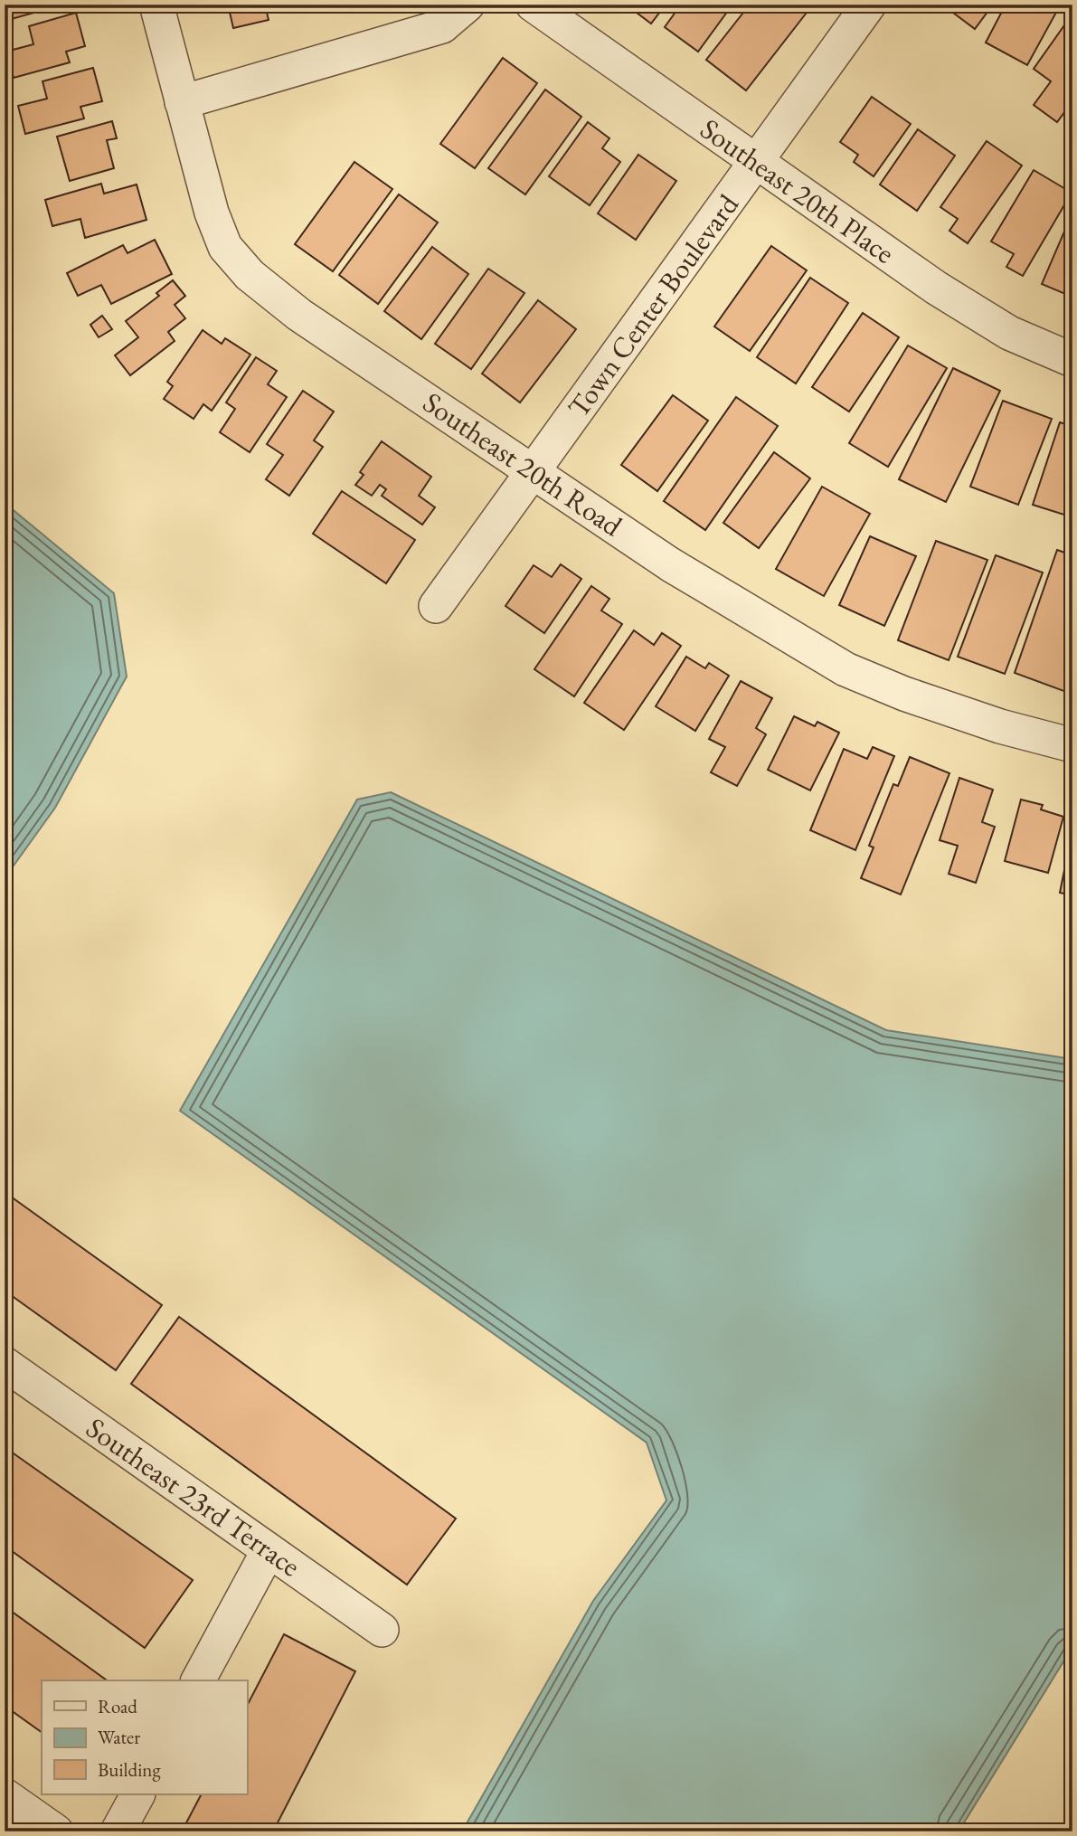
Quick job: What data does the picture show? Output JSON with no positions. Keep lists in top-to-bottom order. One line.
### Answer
{"streets":{"street":["Southeast 20th Place","Town Center Boulevard","Southeast 20th Road","Southeast 23rd Terrace"]},"crossings":[["Southeast 20th Place","Town Center Boulevard"],["Town Center Boulevard","Southeast 20th Road"]],"legend":["Road","Water","Building"]}
